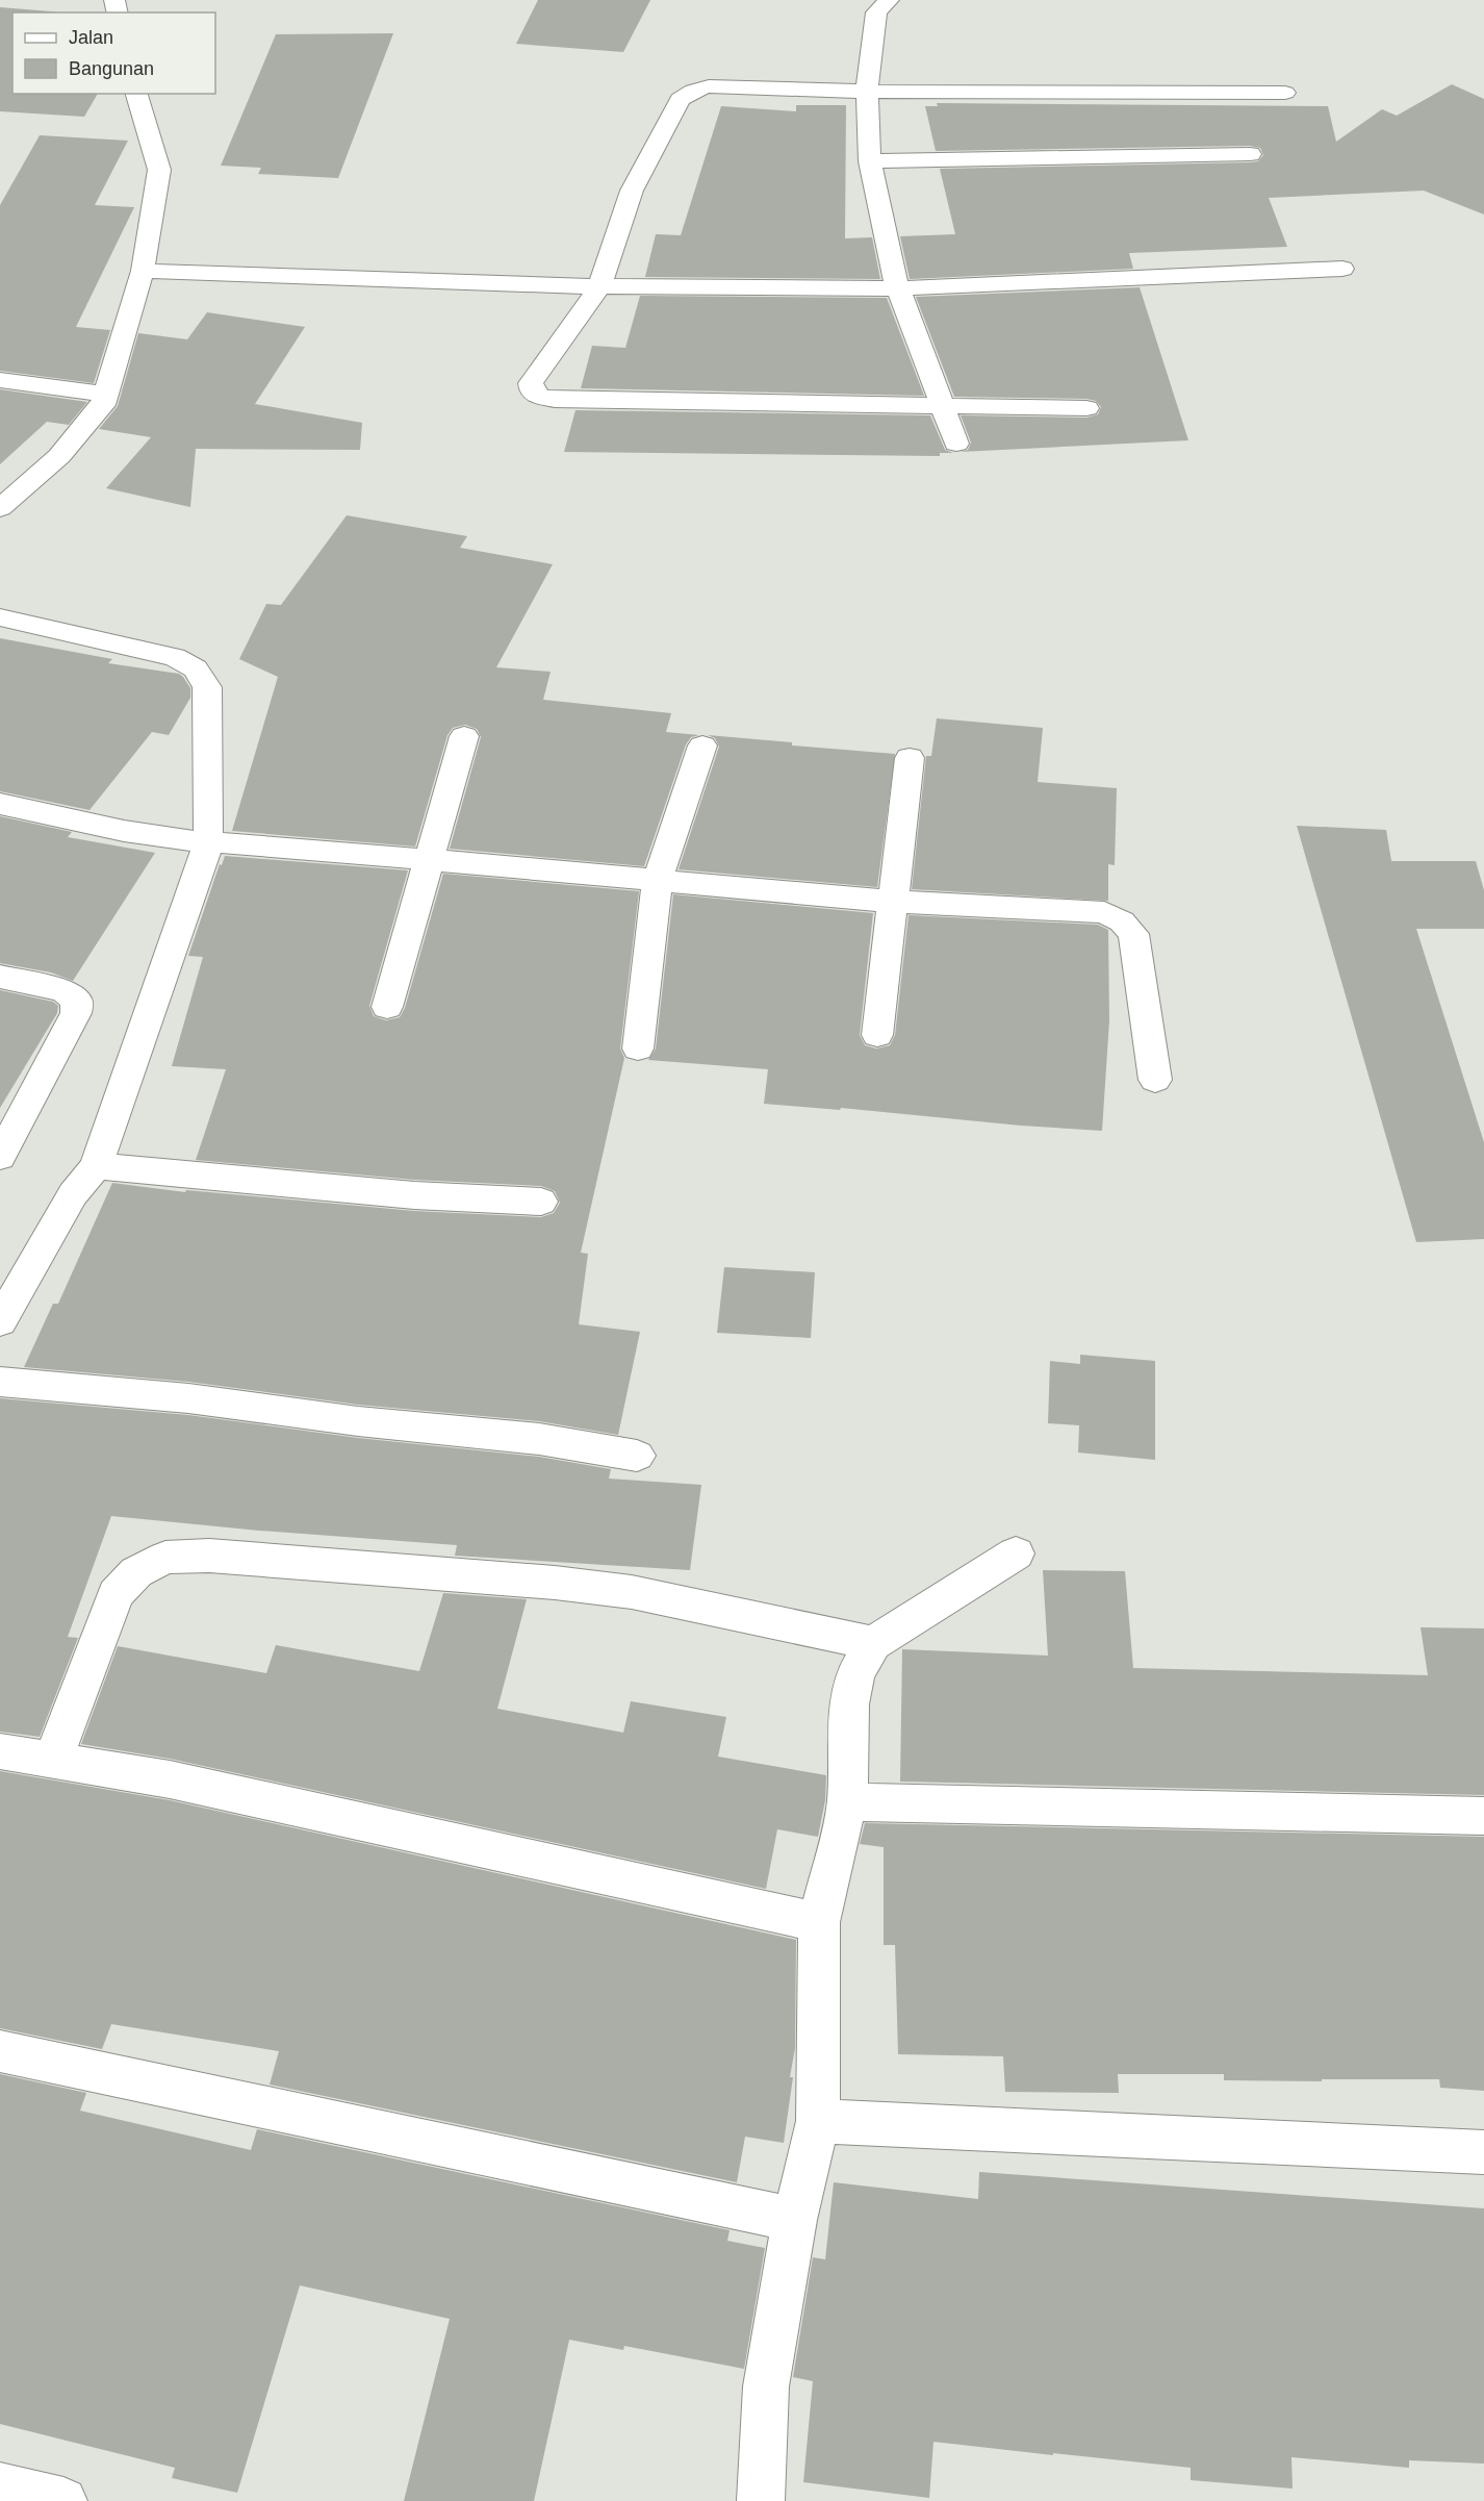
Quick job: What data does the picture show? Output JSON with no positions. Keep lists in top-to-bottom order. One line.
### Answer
{"legend":["Jalan","Bangunan"]}
